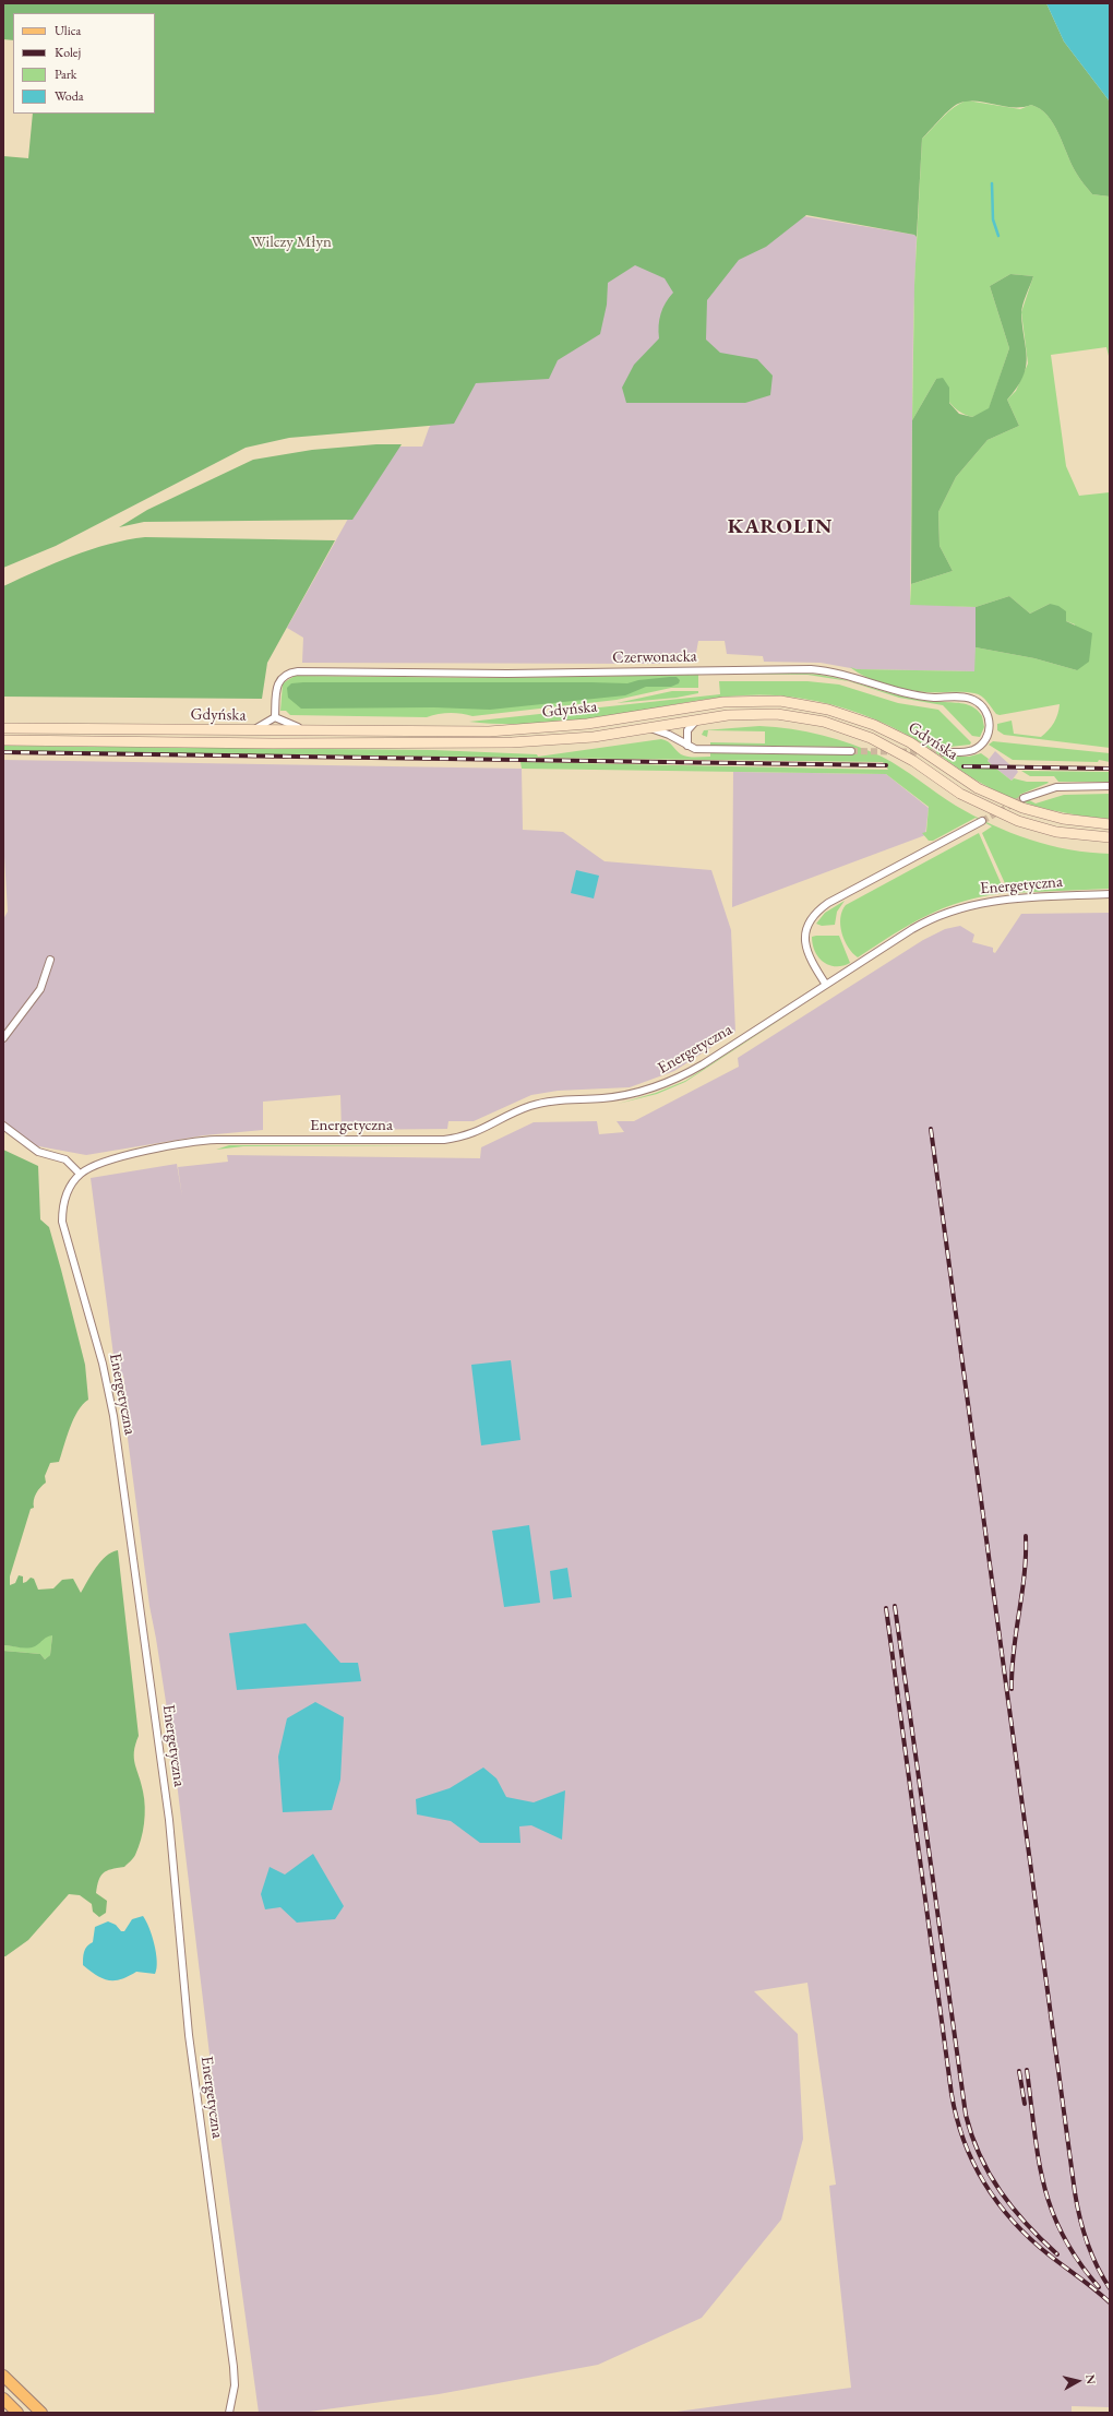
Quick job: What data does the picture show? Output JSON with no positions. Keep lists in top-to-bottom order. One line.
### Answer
{"streets":{"main road":["Gdyńska"],"street":["Czerwonacka","Energetyczna"]},"districts":["KAROLIN"],"parks":["Wilczy Młyn"],"legend":["Ulica","Kolej","Park","Woda"],"north":"right"}
